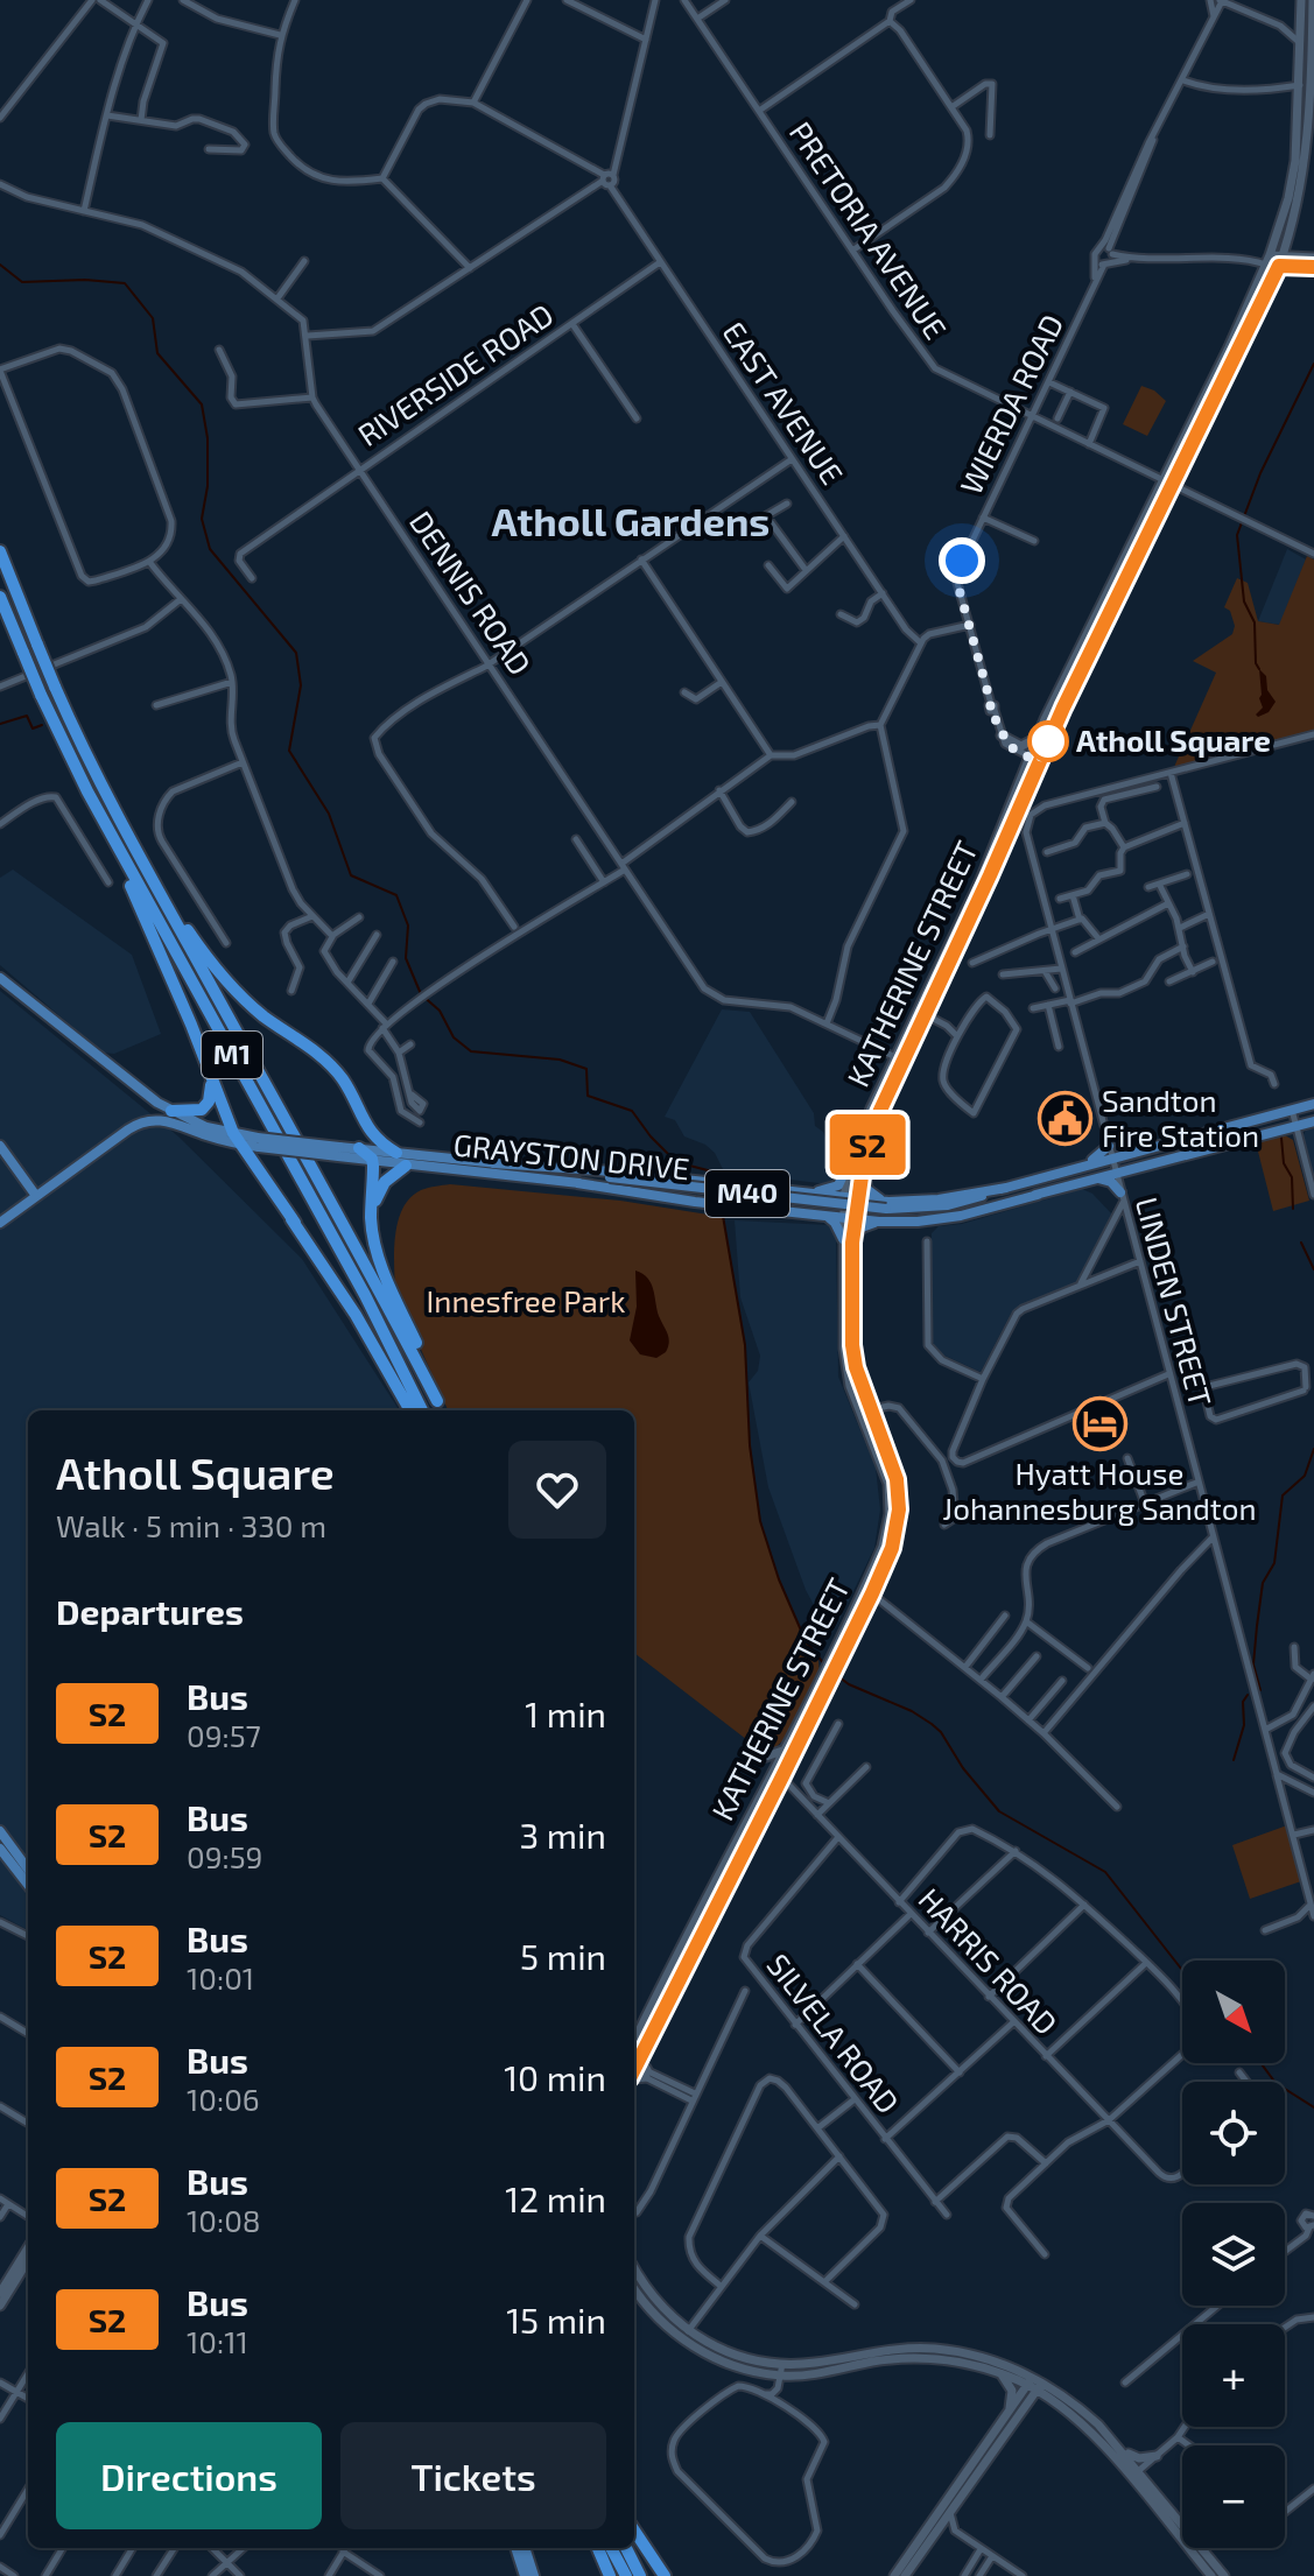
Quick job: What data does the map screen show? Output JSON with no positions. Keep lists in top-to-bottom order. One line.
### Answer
{"streets":{"highway":["M1"],"main road":["KATHERINE STREET","GRAYSTON DRIVE","M40"],"street":["PRETORIA AVENUE","RIVERSIDE ROAD","EAST AVENUE","WIERDA ROAD","DENNIS ROAD","LINDEN STREET","HARRIS ROAD","SILVELA ROAD"]},"crossings":[["PRETORIA AVENUE","WIERDA ROAD"],["PRETORIA AVENUE","KATHERINE STREET"],["RIVERSIDE ROAD","EAST AVENUE"],["RIVERSIDE ROAD","DENNIS ROAD"],["DENNIS ROAD","KATHERINE STREET"],["KATHERINE STREET","HARRIS ROAD"],["GRAYSTON DRIVE","M40"],["GRAYSTON DRIVE","LINDEN STREET"],["HARRIS ROAD","SILVELA ROAD"]],"districts":["Atholl Gardens"],"parks":["Innesfree Park"],"places":{"other":["Atholl Square"],"public building":["Sandton Fire Station"],"hotel":["Hyatt House Johannesburg Sandton"]},"lines":["bus line S2"],"north":"bottom right","page":{"on_map":"S2","heading":[["Atholl Square","Walk · 5 min · 330 m"],"Departures"],"list":[{"mark":"S2","name":"Bus","note":"09:57","value":"1 min"},{"mark":"S2","name":"Bus","note":"09:59","value":"3 min"},{"mark":"S2","name":"Bus","note":"10:01","value":"5 min"},{"mark":"S2","name":"Bus","note":"10:06","value":"10 min"},{"mark":"S2","name":"Bus","note":"10:08","value":"12 min"},{"mark":"S2","name":"Bus","note":"10:11","value":"15 min"}],"map_buttons":["+","−"],"buttons":["Directions","Tickets"]}}
